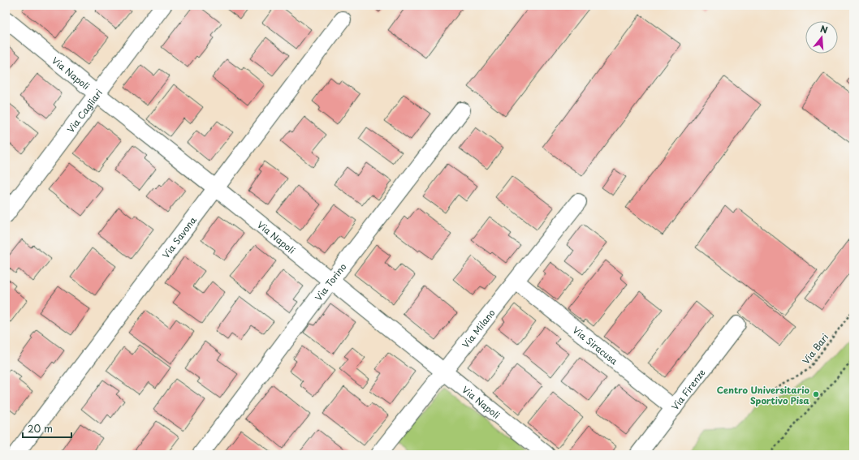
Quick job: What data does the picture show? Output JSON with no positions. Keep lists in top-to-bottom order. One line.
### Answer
{"streets":{"street":["Via Napoli","Via Cagliari","Via Savona","Via Torino","Via Milano","Via Siracusa","Via Firenze"],"path":["Via Bari"]},"crossings":[["Via Napoli","Via Cagliari"],["Via Napoli","Via Savona"],["Via Napoli","Via Torino"],["Via Napoli","Via Milano"],["Via Milano","Via Siracusa"],["Via Siracusa","Via Firenze"]],"places":["Centro Universitario Sportivo Pisa"],"scale_bar":"20 m","north":"top"}
